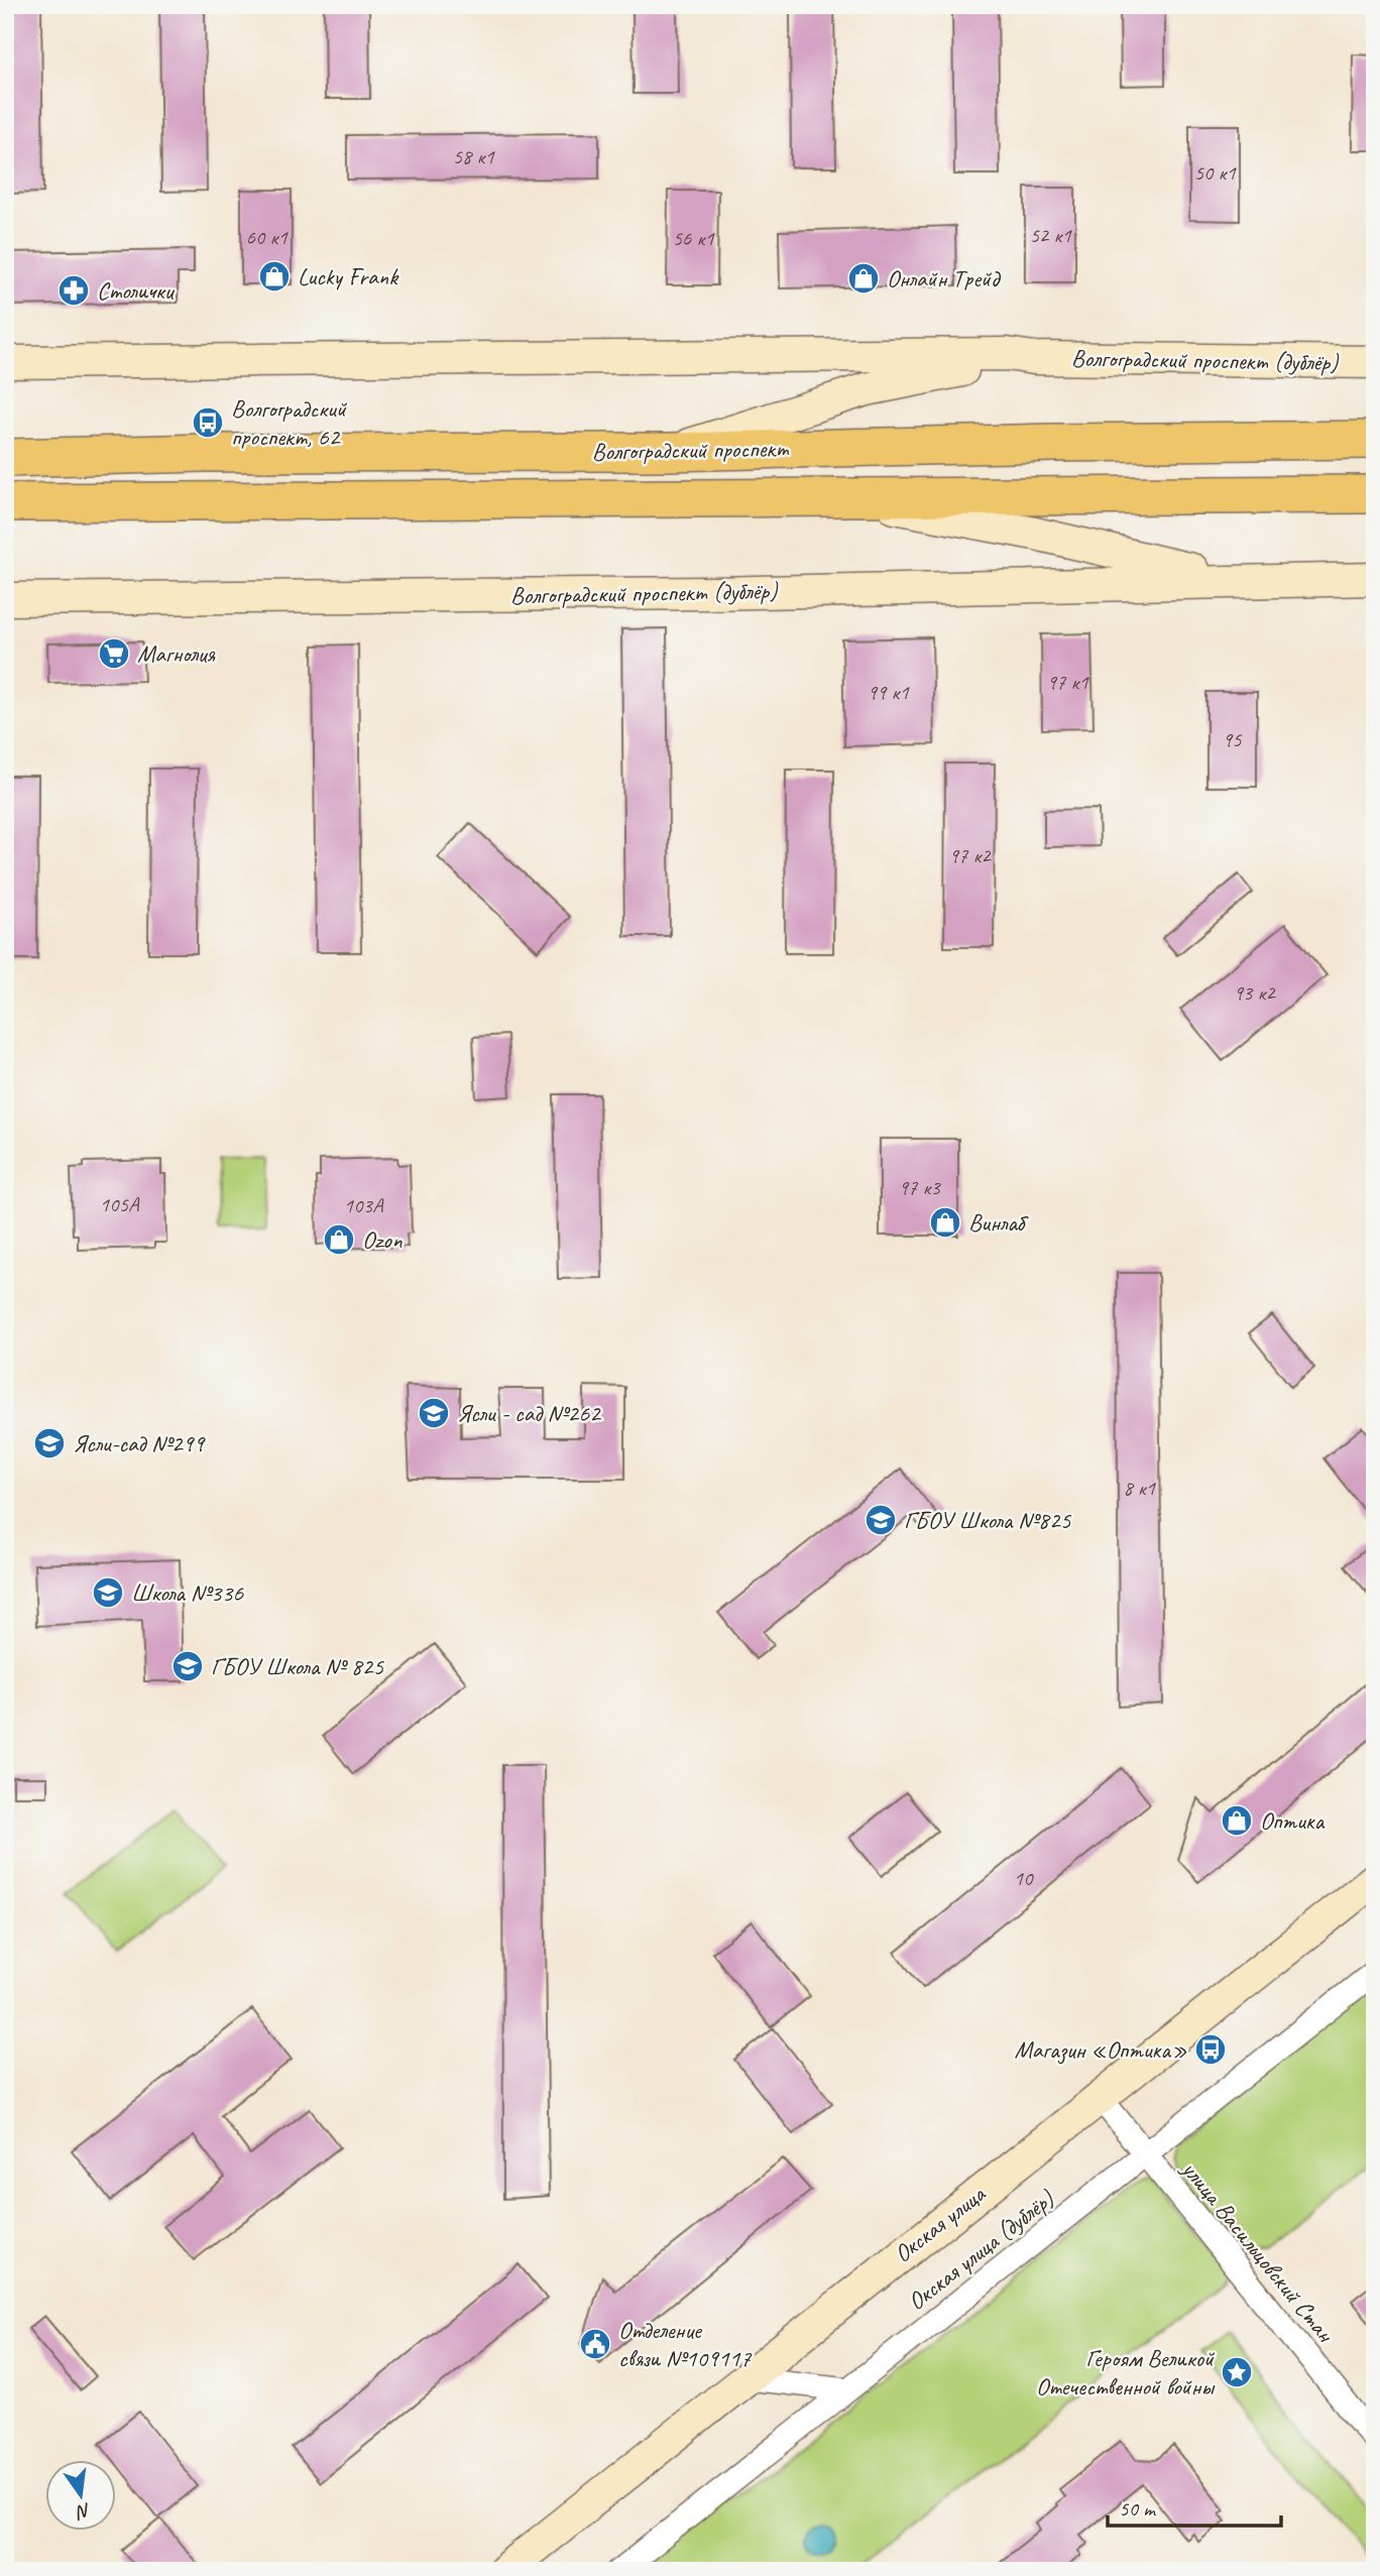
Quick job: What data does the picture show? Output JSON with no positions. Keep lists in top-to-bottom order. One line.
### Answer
{"streets":{"main road":["Волгоградский проспект (дублёр)","Волгоградский проспект","Окская улица"],"street":["Окская улица (дублёр)","улица Васильцовский Стан"]},"crossings":[["Волгоградский проспект (дублёр)","Волгоградский проспект"],["Окская улица","улица Васильцовский Стан"],["Окская улица (дублёр)","улица Васильцовский Стан"]],"places":{"shop":["Lucky Frank","Онлайн Трейд","Винлаб","Ozon","Оптика"],"pharmacy":["Столички"],"bus stop":["Волгоградский проспект, 62","Магазин «Оптика»"],"supermarket":["Магнолия"],"school or university":["Ясли - сад №262","Ясли-сад №299","ГБОУ Школа №825","Школа №336","ГБОУ Школа № 825"],"public building":["Отделение связи №109117"],"place":["Героям Великой Отечественной войны"]},"house_numbers":["58 к1","50 к1","52 к1","60 к1","56 к1","97 к1","99 к1","95","97 к2","93 к2","97 к3","105А","103А","8 к1","10"],"scale_bar":"50 m","north":"bottom"}
